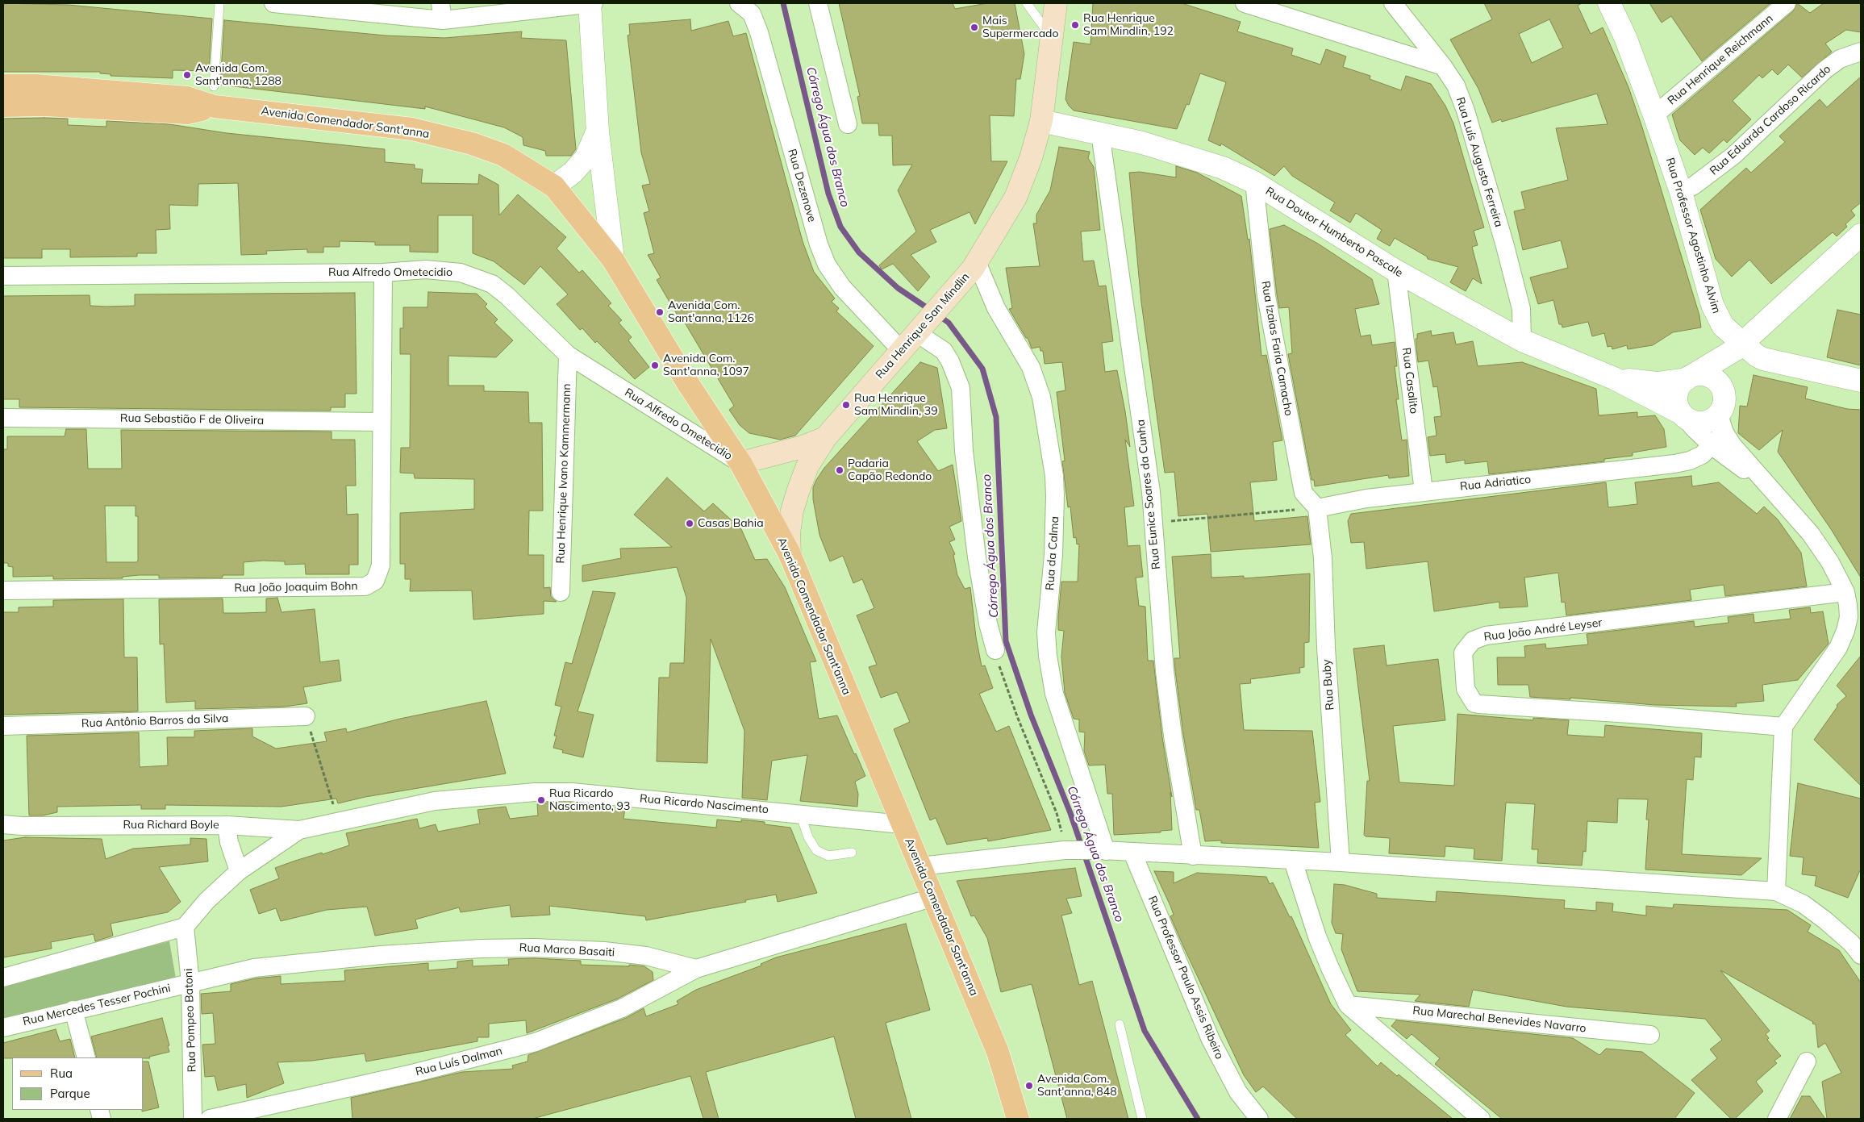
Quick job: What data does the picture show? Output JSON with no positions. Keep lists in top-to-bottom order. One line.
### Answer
{"streets":{"main road":["Avenida Comendador Sant'anna","Rua Henrique San Mindlin"],"street":["Rua Henrique Reichmann","Rua Eduarda Cardoso Ricardo","Rua Luís Augusto Ferreira","Rua Dezenove","Rua Doutor Humberto Pascale","Rua Professor Agostinho Alvim","Rua Alfredo Ometecidio","Rua Izaias Faria Camacho","Rua Casalito","Rua Sebastião F de Oliveira","Rua Henrique Ivano Kammermann","Rua Adriatico","Rua Eunice Soares da Cunha","Rua da Calma","Rua João Joaquim Bohn","Rua João André Leyser","Rua Buby","Rua Antônio Barros da Silva","Rua Ricardo Nascimento","Rua Richard Boyle","Rua Marco Basaiti","Rua Professor Paulo Assis Ribeiro","Rua Mercedes Tesser Pochini","Rua Marechal Benevides Navarro","Rua Pompeo Batoni","Rua Luís Dalman"]},"crossings":[["Rua Henrique Reichmann","Rua Professor Agostinho Alvim"],["Rua Eduarda Cardoso Ricardo","Rua Professor Agostinho Alvim"],["Avenida Comendador Sant'anna","Rua Alfredo Ometecidio"],["Avenida Comendador Sant'anna","Rua Henrique San Mindlin"],["Avenida Comendador Sant'anna","Rua Ricardo Nascimento"],["Rua Luís Augusto Ferreira","Rua Doutor Humberto Pascale"],["Rua Dezenove","Rua Henrique San Mindlin"],["Rua Doutor Humberto Pascale","Rua Henrique San Mindlin"],["Rua Doutor Humberto Pascale","Rua Izaias Faria Camacho"],["Rua Doutor Humberto Pascale","Rua Casalito"],["Rua Doutor Humberto Pascale","Rua Adriatico"],["Rua Doutor Humberto Pascale","Rua Eunice Soares da Cunha"],["Rua Doutor Humberto Pascale","Rua João André Leyser"],["Rua Alfredo Ometecidio","Rua Henrique Ivano Kammermann"],["Rua Alfredo Ometecidio","Rua João Joaquim Bohn"],["Rua Henrique San Mindlin","Rua da Calma"],["Rua Izaias Faria Camacho","Rua Adriatico"],["Rua Izaias Faria Camacho","Rua Buby"],["Rua Casalito","Rua Adriatico"],["Rua Sebastião F de Oliveira","Rua João Joaquim Bohn"],["Rua Adriatico","Rua Buby"],["Rua Ricardo Nascimento","Rua Richard Boyle"],["Rua Marco Basaiti","Rua Mercedes Tesser Pochini"],["Rua Marco Basaiti","Rua Pompeo Batoni"],["Rua Marco Basaiti","Rua Luís Dalman"],["Rua Mercedes Tesser Pochini","Rua Pompeo Batoni"]],"water":["Córrego Água dos Branco"],"places":["Rua Henrique Sam Mindlin, 192","Mais Supermercado","Avenida Com. Sant'anna, 1288","Avenida Com. Sant'anna, 1126","Avenida Com. Sant'anna, 1097","Rua Henrique Sam Mindlin, 39","Padaria Capão Redondo","Casas Bahia","Rua Ricardo Nascimento, 93","Avenida Com. Sant'anna, 848"],"legend":["Rua","Parque"]}
